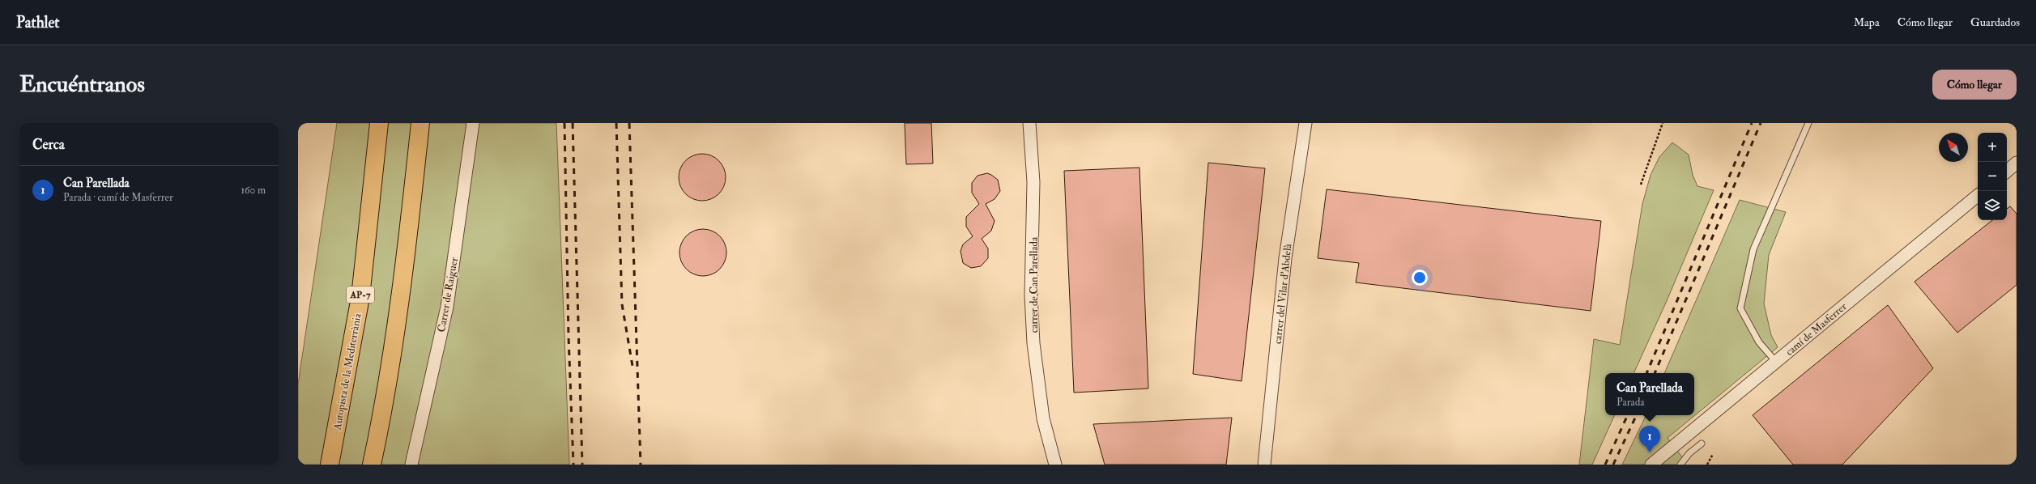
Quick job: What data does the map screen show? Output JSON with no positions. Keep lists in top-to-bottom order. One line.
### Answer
{"streets":{"highway":["AP-7","Autopista de la Mediterrània"],"street":["carrer de Can Parellada","carrer del Vilar d'Abdelà","Carrer de Raiguer","camí de Masferrer"]},"north":"top left","page":{"header":"Pathlet","nav":["Mapa","Cómo llegar","Guardados"],"buttons":"Cómo llegar","title":"Encuéntranos","heading":"Cerca","map_buttons":["+","−"],"list":[{"mark":"1","name":"Can Parellada","note":"Parada · camí de Masferrer","value":"160 m"}],"popup":["Can Parellada","Parada"],"pins":"1"}}
